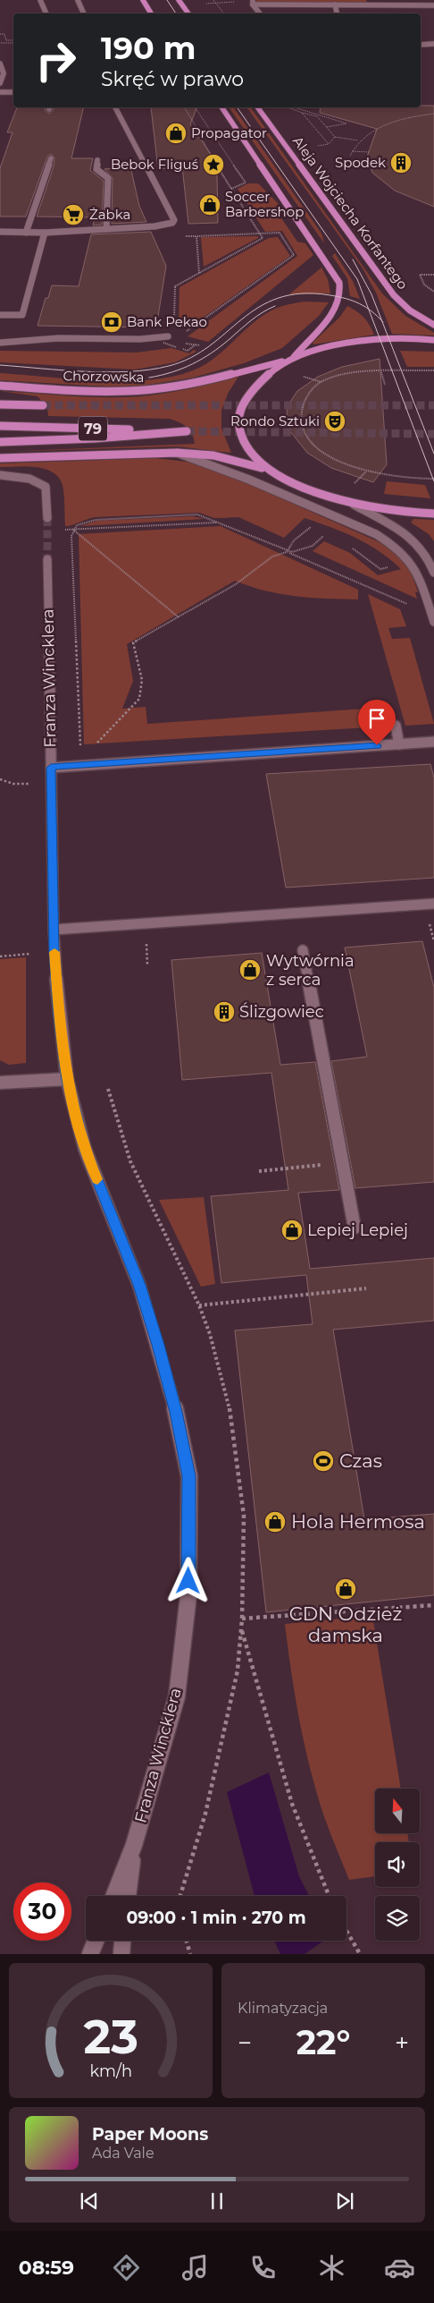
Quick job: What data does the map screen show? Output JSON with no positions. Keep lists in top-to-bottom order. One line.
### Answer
{"streets":{"main road":["Aleja Wojciecha Korfantego","Chorzowska","79"],"street":["Franza Wincklera"]},"places":{"shop":["Propagator","Soccer Barbershop","Wytwórnia z serca","Lepiej Lepiej","Hola Hermosa","CDN Odzież damska"],"building":["Spodek","Ślizgowiec"],"place":["Bebok Fliguś"],"supermarket":["Żabka"],"bank":["Bank Pekao"],"theatre":["Rondo Sztuki"],"sports":["Czas"]},"north":"top","page":{"turn":["190 m","Skręć w prawo"],"limit":"30","trip":"09:00 · 1 min · 270 m","tile":"Klimatyzacja","heat":["−","22°","+"],"song":["Paper Moons","Ada Vale"],"tabs":"08:59","gauge":["23","km/h"]}}
